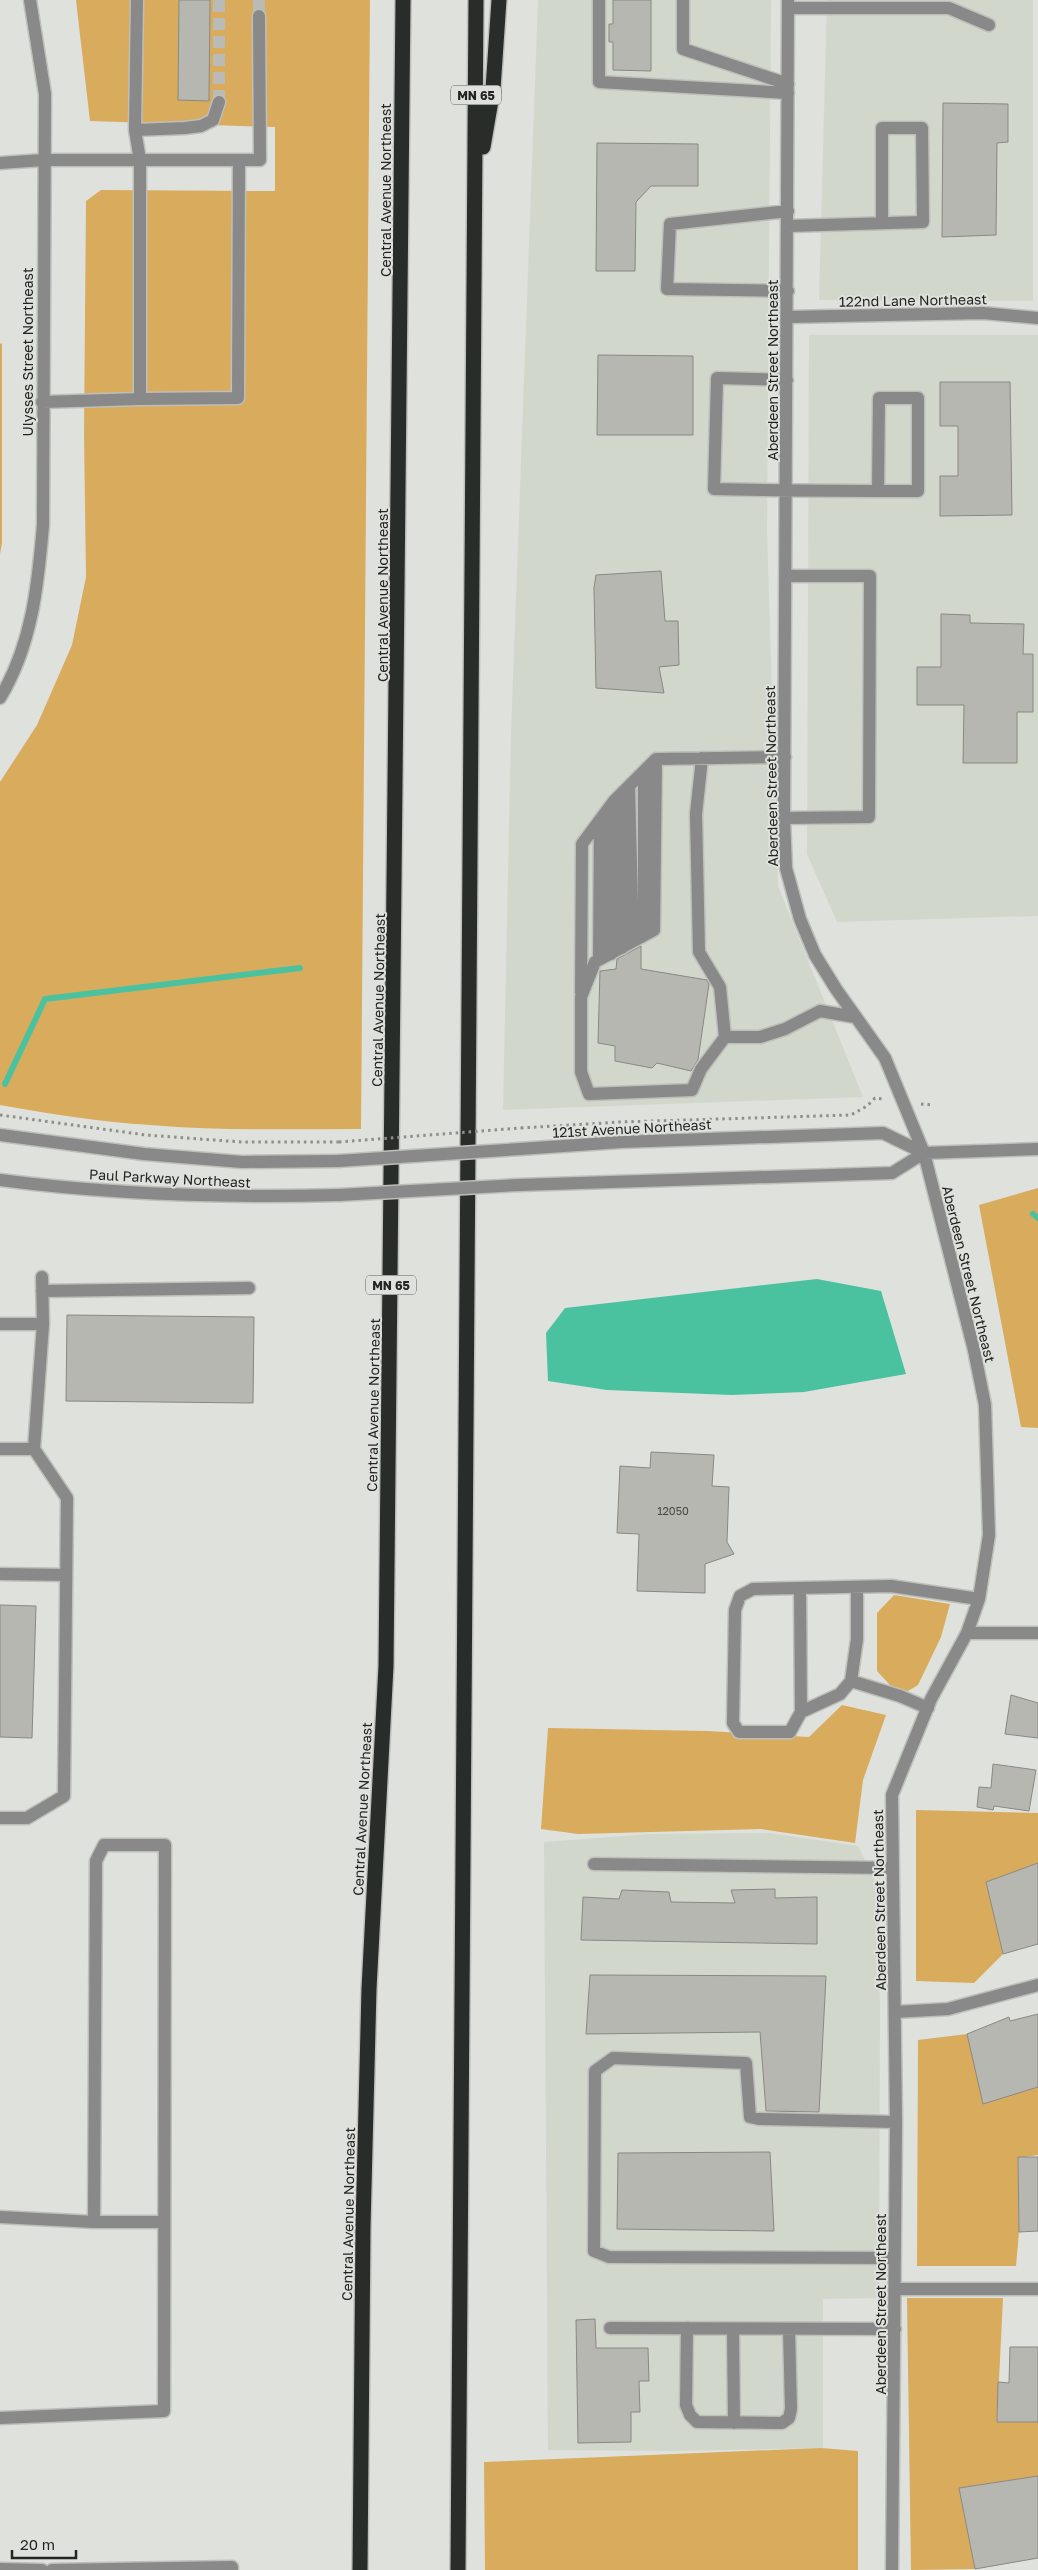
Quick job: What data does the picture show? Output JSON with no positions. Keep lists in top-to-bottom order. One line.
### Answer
{"streets":{"highway":["MN 65","Central Avenue Northeast"],"street":["122nd Lane Northeast","Ulysses Street Northeast","Aberdeen Street Northeast","121st Avenue Northeast","Paul Parkway Northeast"]},"crossings":[["122nd Lane Northeast","Aberdeen Street Northeast"],["Aberdeen Street Northeast","121st Avenue Northeast"],["121st Avenue Northeast","Paul Parkway Northeast"]],"house_numbers":["12050"],"scale_bar":"20 m"}
